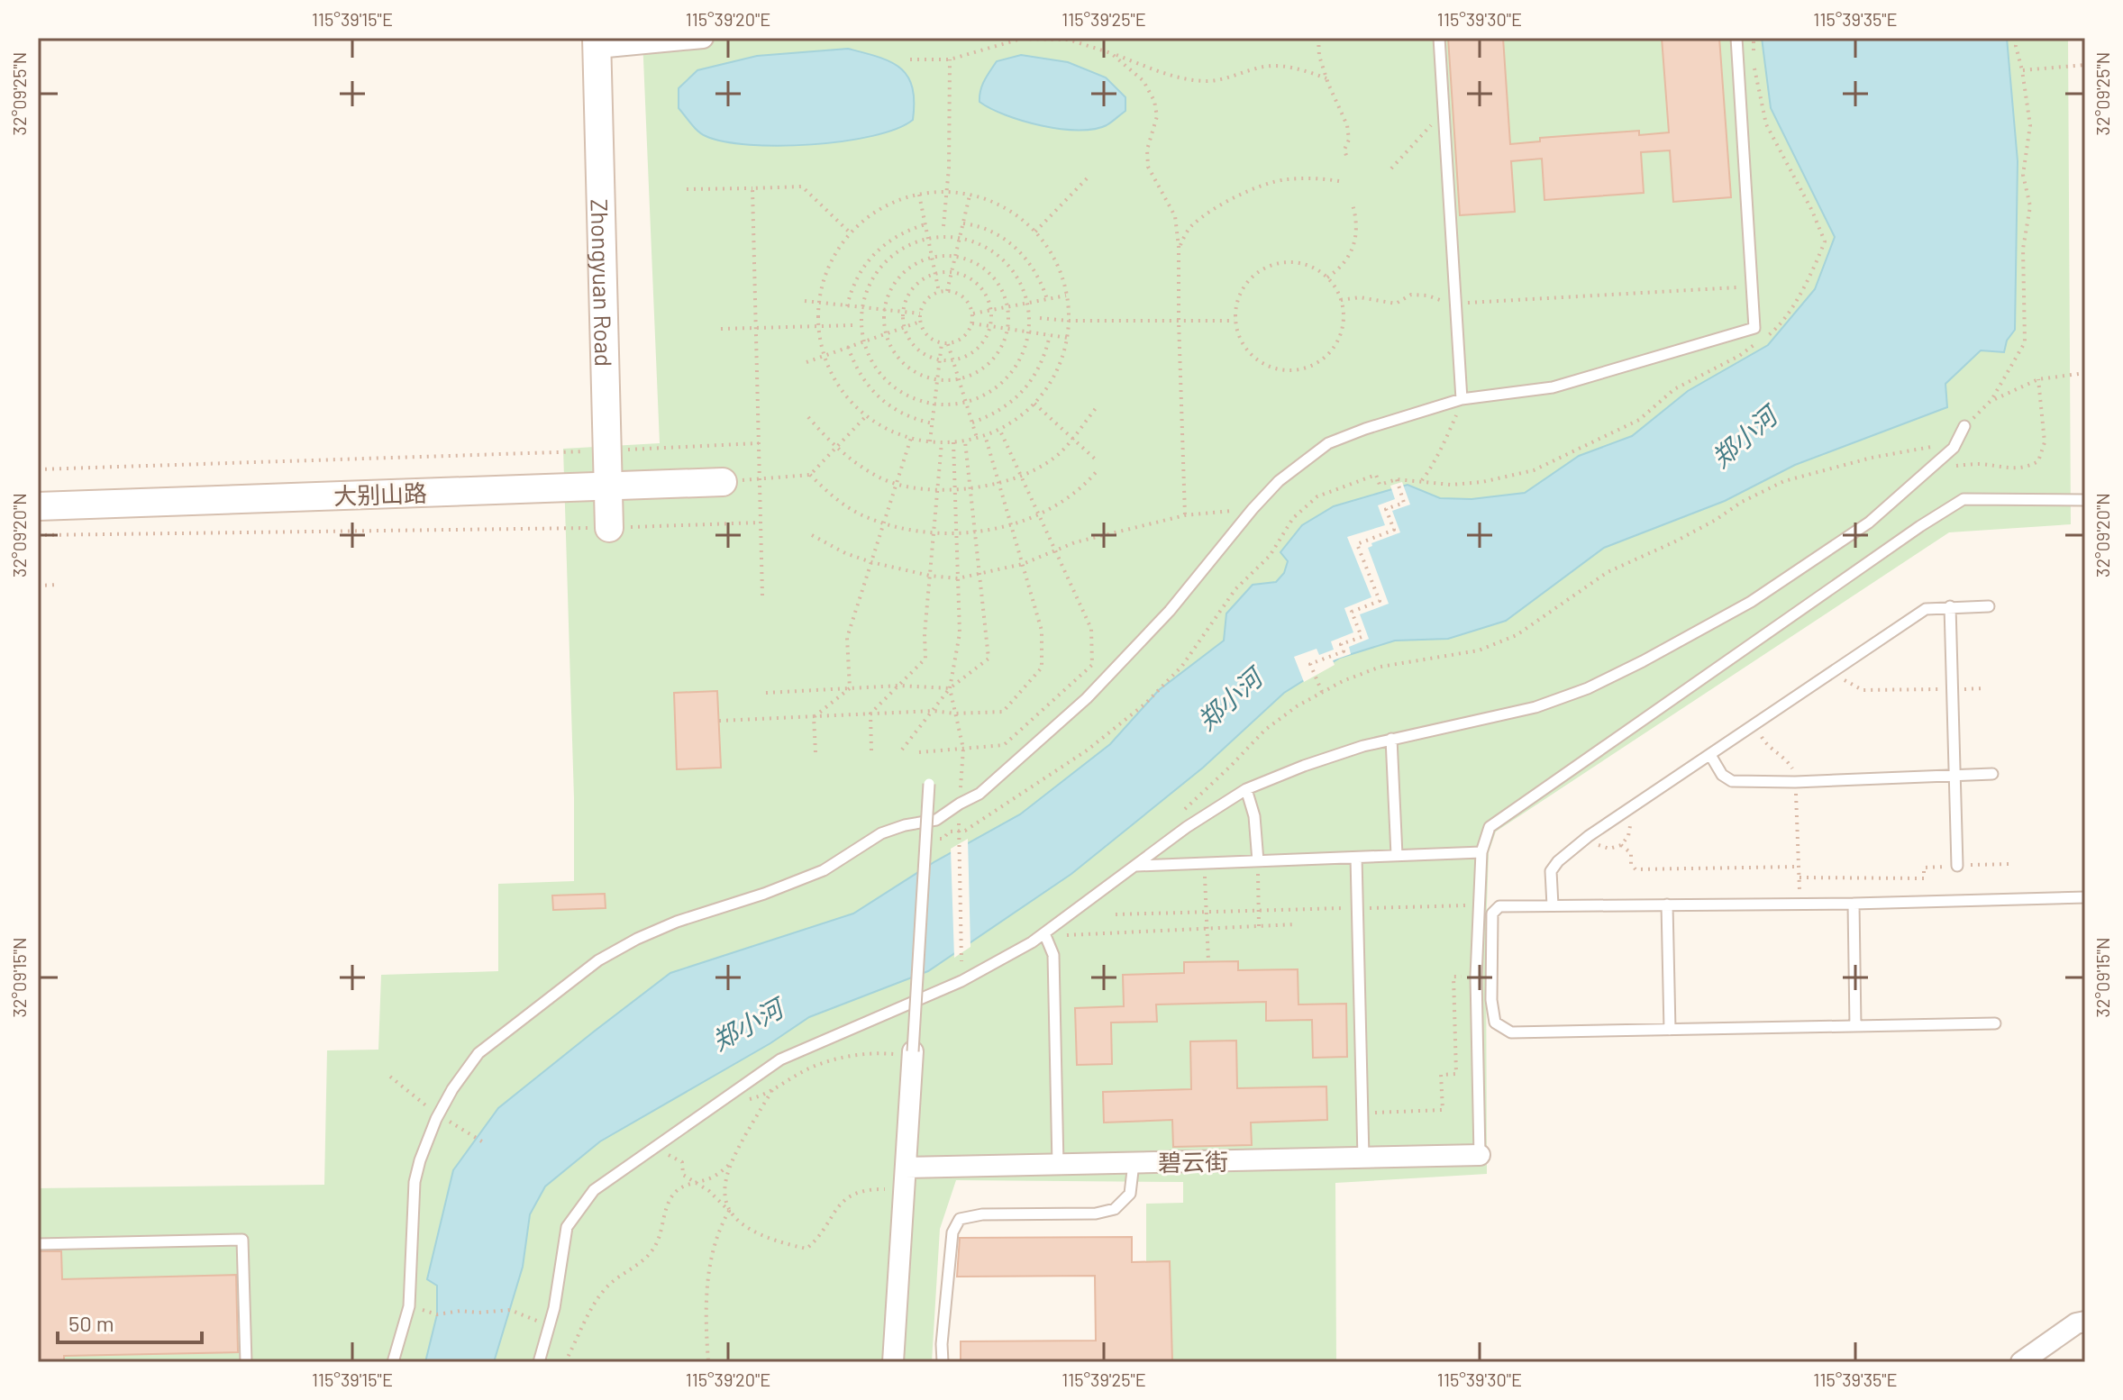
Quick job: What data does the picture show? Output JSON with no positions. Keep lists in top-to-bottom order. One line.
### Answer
{"streets":{"main road":["Zhongyuan Road","大别山路"],"street":["碧云街"]},"crossings":[["Zhongyuan Road","大别山路"]],"water":["郑小河"],"scale_bar":"50 m","coordinates":["115°39'15\"E","115°39'20\"E","115°39'25\"E","115°39'30\"E","115°39'35\"E","32°09'25\"N","32°09'20\"N","32°09'15\"N"]}
